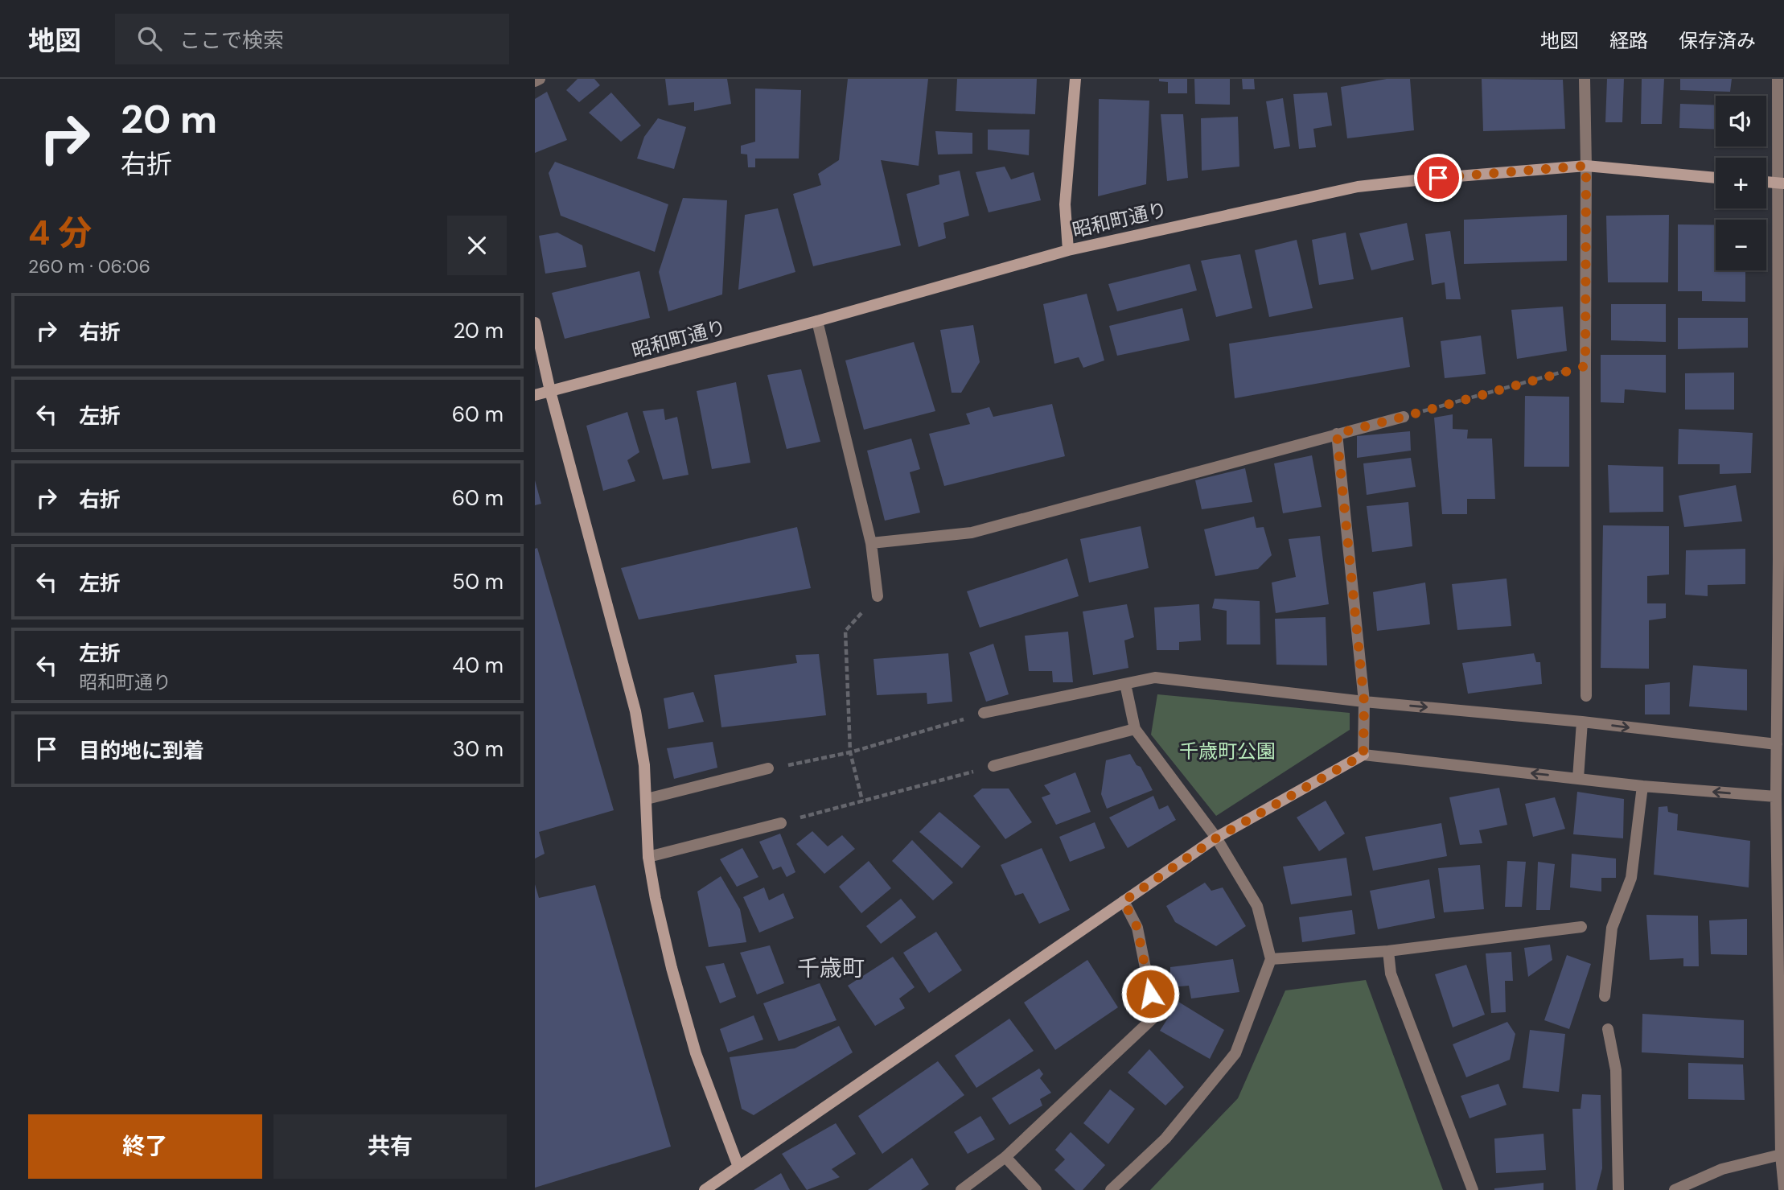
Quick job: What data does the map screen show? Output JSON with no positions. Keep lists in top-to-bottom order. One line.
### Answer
{"streets":{"street":["昭和町通り"]},"districts":["千歳町"],"parks":["千歳町公園"],"page":{"header":"地図","search":"ここで検索","nav":["地図","経路","保存済み"],"turn":["20 m","右折"],"map_buttons":["+","−"],"heading":["4 分","260 m · 06:06"],"list":[{"name":"右折","value":"20 m"},{"name":"左折","value":"60 m"},{"name":"右折","value":"60 m"},{"name":"左折","value":"50 m"},{"name":"左折","note":"昭和町通り","value":"40 m"},{"name":"目的地に到着","value":"30 m"}],"buttons":["終了","共有"]}}
